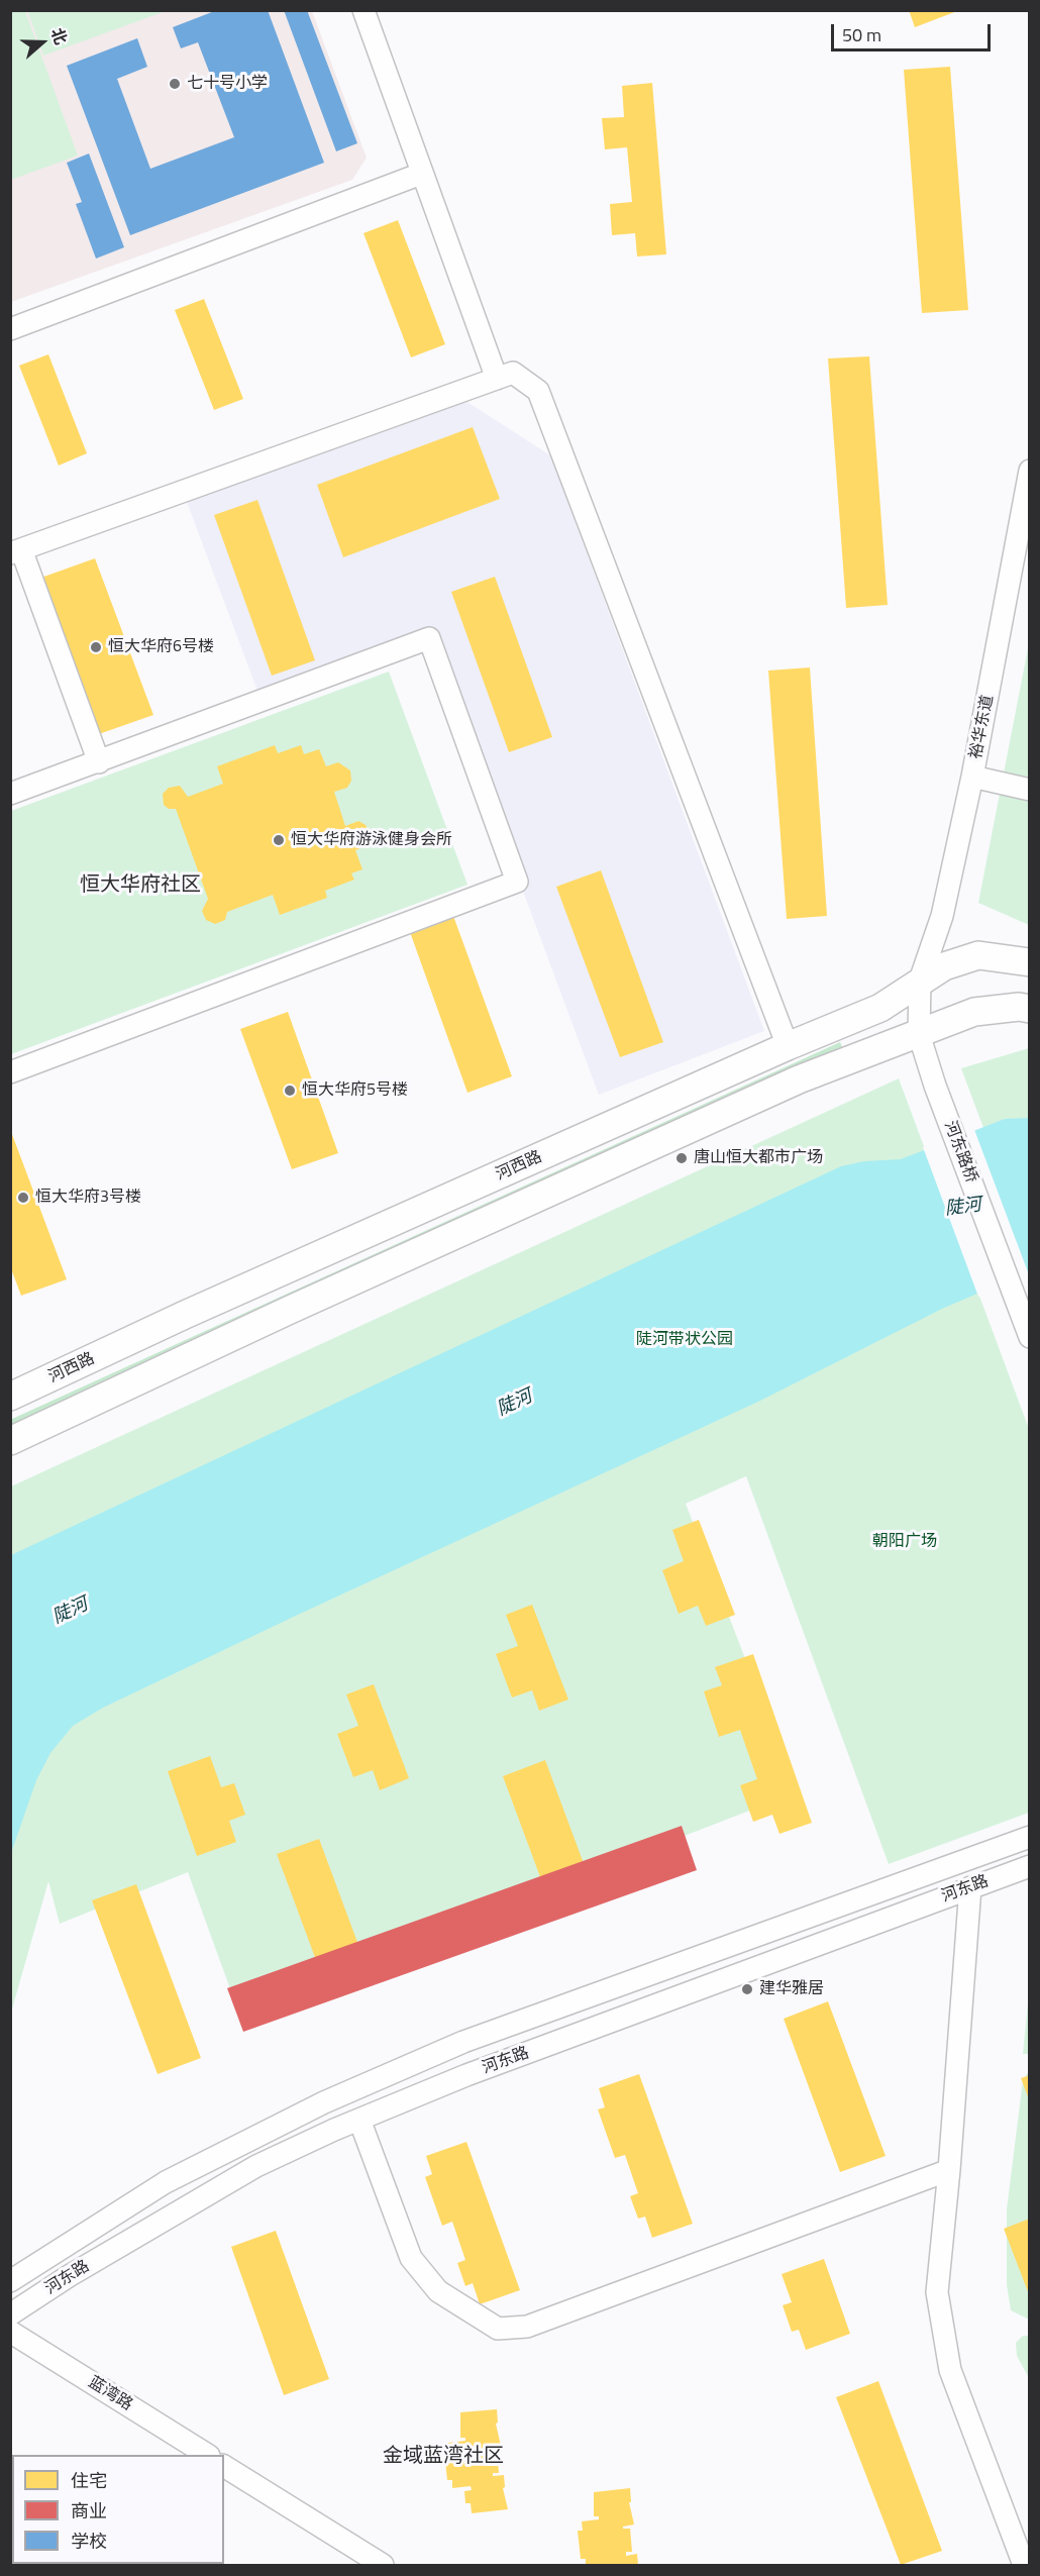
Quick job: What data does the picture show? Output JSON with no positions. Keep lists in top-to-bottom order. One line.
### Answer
{"streets":{"main road":["河西路"],"street":["裕华东道","河东路桥","河东路","蓝湾路"]},"crossings":[["裕华东道","河东路桥"],["裕华东道","河西路"]],"districts":["恒大华府社区","金域蓝湾社区"],"water":["陡河"],"parks":["陡河带状公园","朝阳广场"],"places":["七十号小学","恒大华府6号楼","恒大华府游泳健身会所","恒大华府5号楼","唐山恒大都市广场","恒大华府3号楼","建华雅居"],"legend":["住宅","商业","学校"],"scale_bar":"50 m","north":"right"}
